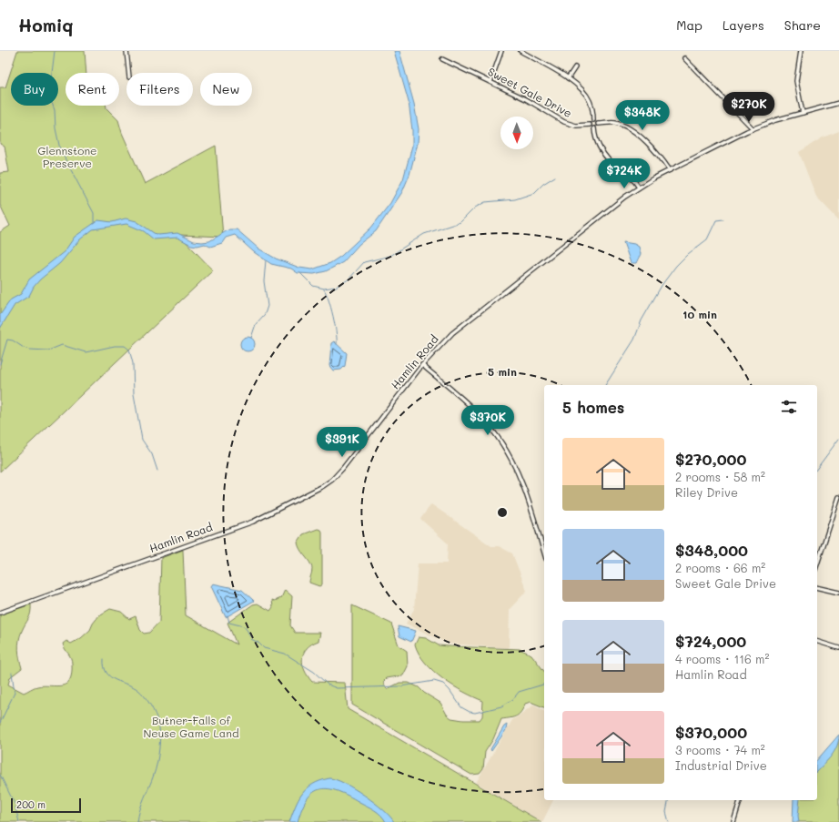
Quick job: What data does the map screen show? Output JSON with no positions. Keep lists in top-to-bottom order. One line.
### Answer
{"streets":{"street":["Sweet Gale Drive","Hamlin Road"]},"parks":["Glennstone Preserve","Butner-Falls of Neuse Game Land"],"scale_bar":"200 m","north":"bottom","page":{"header":"Homiq","nav":["Map","Layers","Share"],"chip":["Buy","Rent","Filters","New"],"price":["$270K","$348K","$724K","$370K","$391K"],"heading":"5 homes","list":[{"name":"$270,000","note":"2 rooms · 58 m² · Riley Drive"},{"name":"$348,000","note":"2 rooms · 66 m² · Sweet Gale Drive"},{"name":"$724,000","note":"4 rooms · 116 m² · Hamlin Road"},{"name":"$370,000","note":"3 rooms · 74 m² · Industrial Drive"}],"scale":"200 m"},"rings":["10 min","5 min"]}
